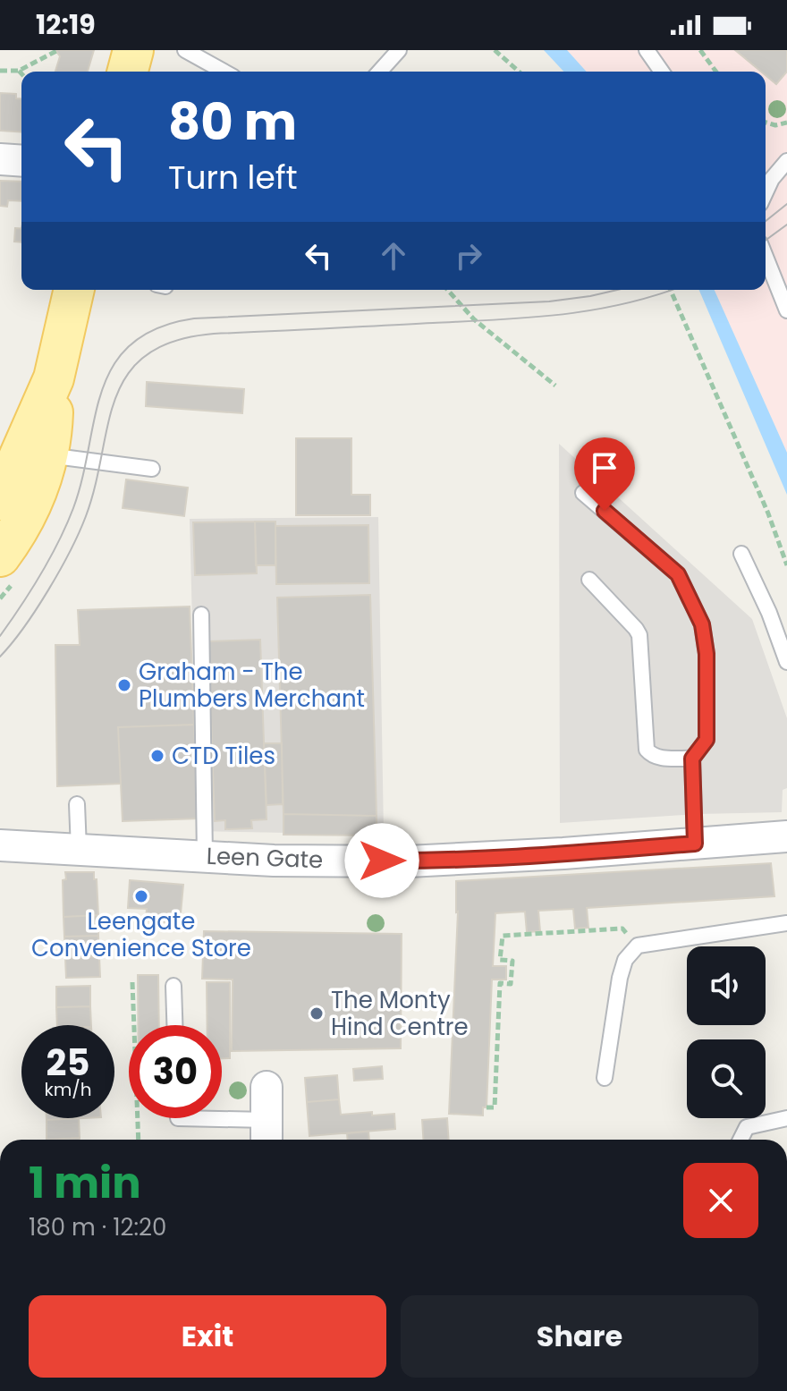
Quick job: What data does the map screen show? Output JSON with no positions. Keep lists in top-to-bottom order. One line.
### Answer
{"streets":{"street":["Leen Gate"]},"places":["Graham - The Plumbers Merchant","CTD Tiles","Leengate Convenience Store","The Monty Hind Centre"],"page":{"status":"12:19","turn":["80 m","Turn left"],"speed":"25 km/h","limit":"30","heading":["1 min","180 m · 12:20"],"buttons":["Exit","Share"]}}
